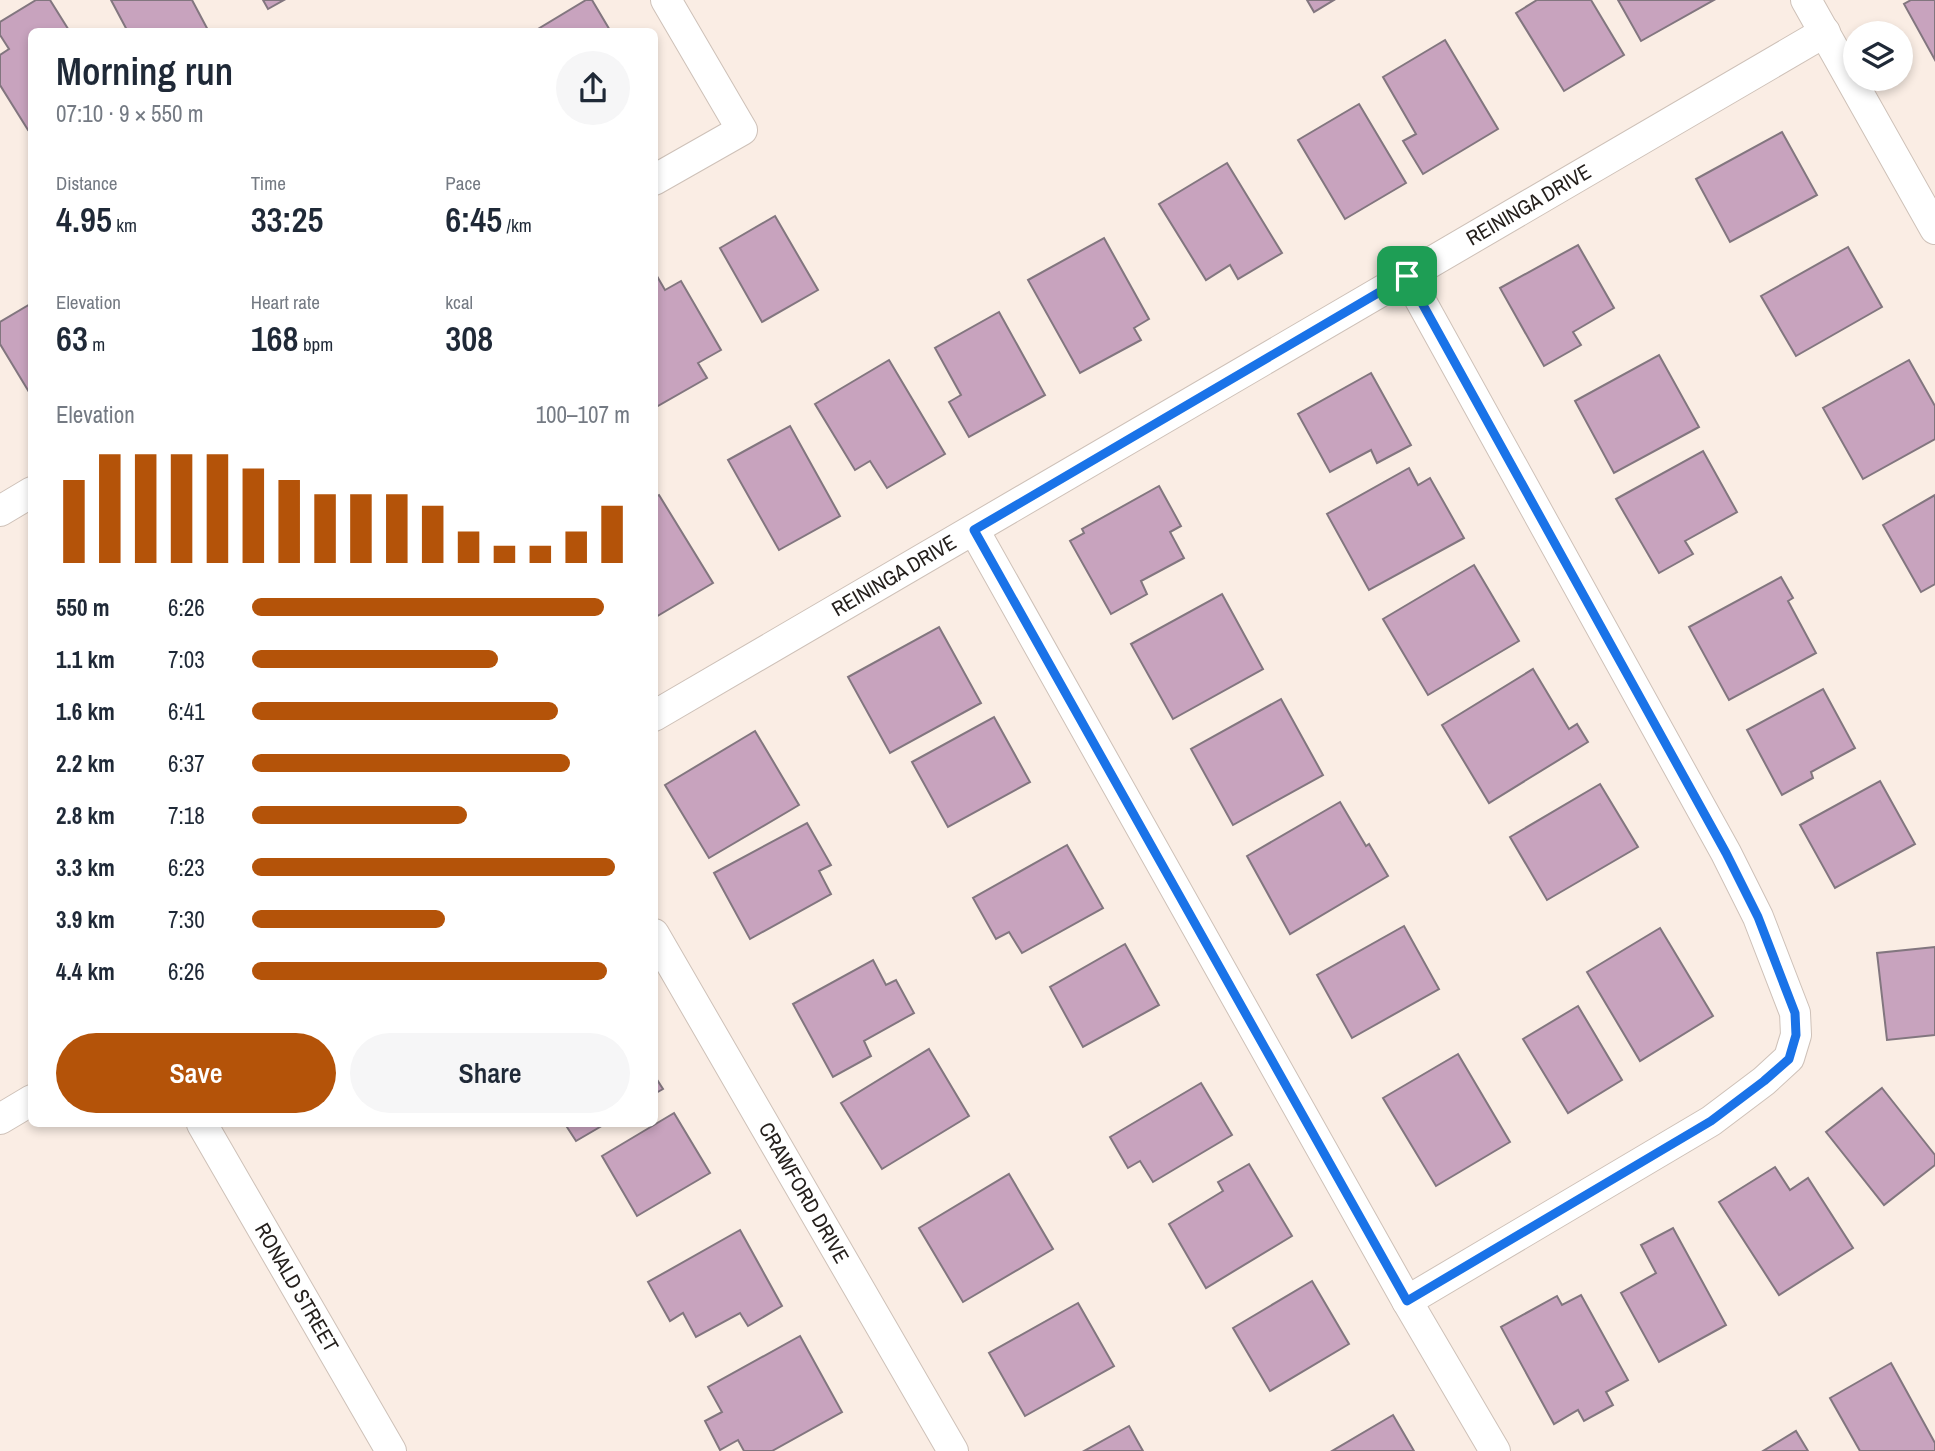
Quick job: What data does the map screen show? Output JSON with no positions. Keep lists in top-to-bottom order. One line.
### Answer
{"streets":{"street":["REININGA DRIVE","CRAWFORD DRIVE","RONALD STREET"]},"page":{"heading":["Morning run","07:10 · 9 × 550 m"],"stats":[["Distance","4.95 km"],["Time","33:25"],["Pace","6:45 /km"],["Elevation","63 m"],["Heart rate","168 bpm"],["kcal","308"]],"chart":["Elevation","100–107 m"],"list":[{"name":"550 m","note":"6:26"},{"name":"1.1 km","note":"7:03"},{"name":"1.6 km","note":"6:41"},{"name":"2.2 km","note":"6:37"},{"name":"2.8 km","note":"7:18"},{"name":"3.3 km","note":"6:23"},{"name":"3.9 km","note":"7:30"},{"name":"4.4 km","note":"6:26"}],"buttons":["Save","Share"]}}
